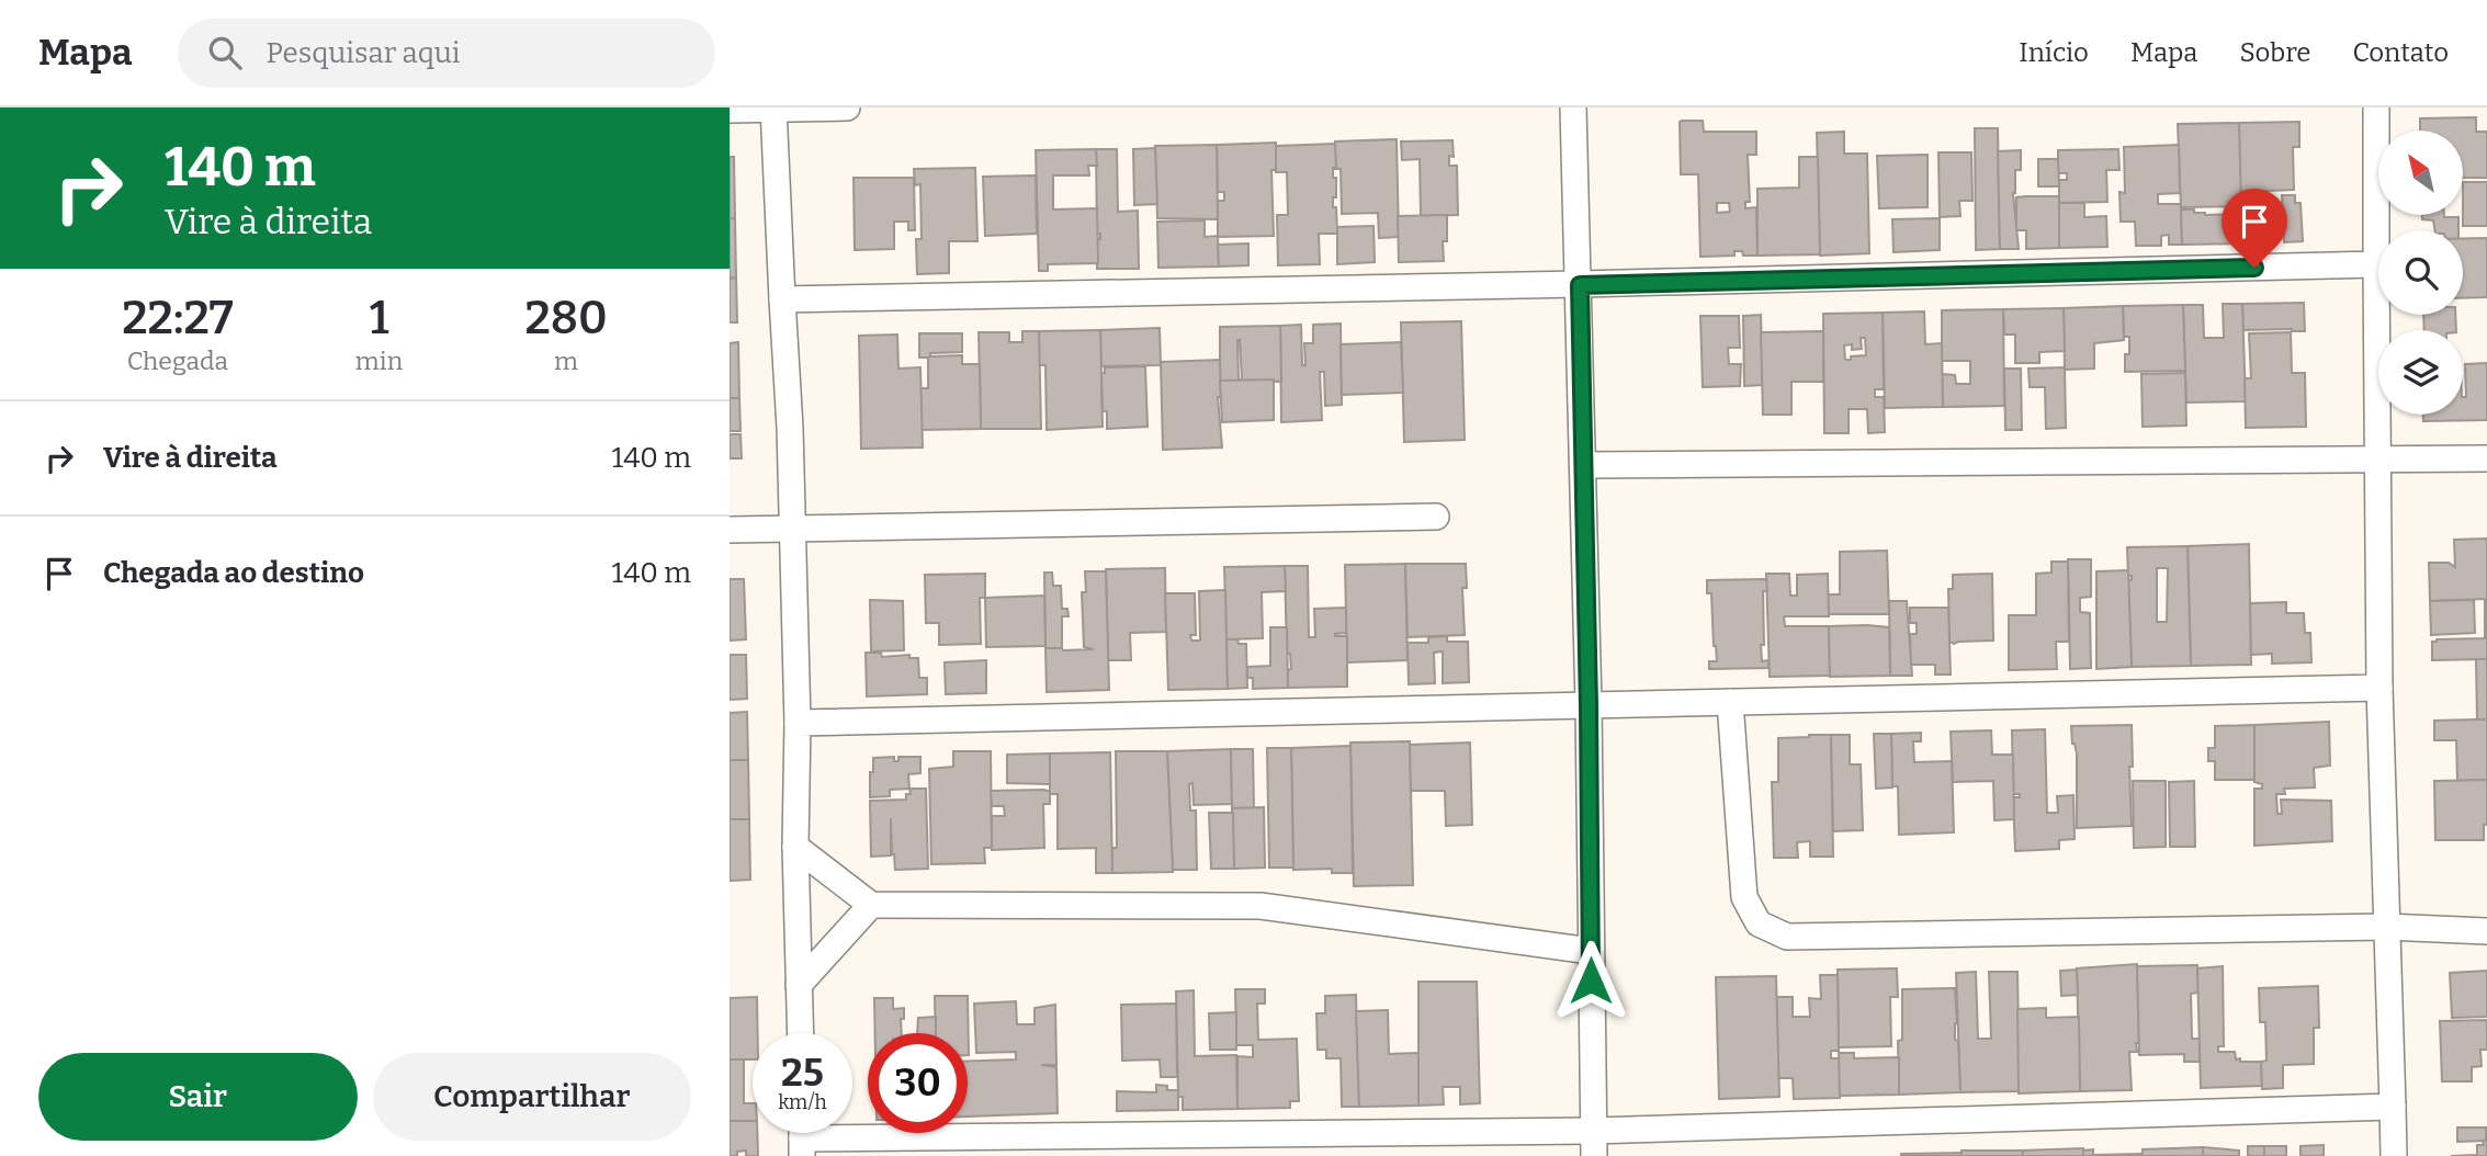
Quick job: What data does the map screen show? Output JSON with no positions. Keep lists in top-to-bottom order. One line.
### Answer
{"north":"top left","page":{"header":"Mapa","search":"Pesquisar aqui","nav":["Início","Mapa","Sobre","Contato"],"turn":["140 m","Vire à direita"],"eta":["22:27","Chegada","1","min","280","m"],"list":[{"name":"Vire à direita","value":"140 m"},{"name":"Chegada ao destino","value":"140 m"}],"speed":"25 km/h","limit":"30","buttons":["Sair","Compartilhar"]}}
